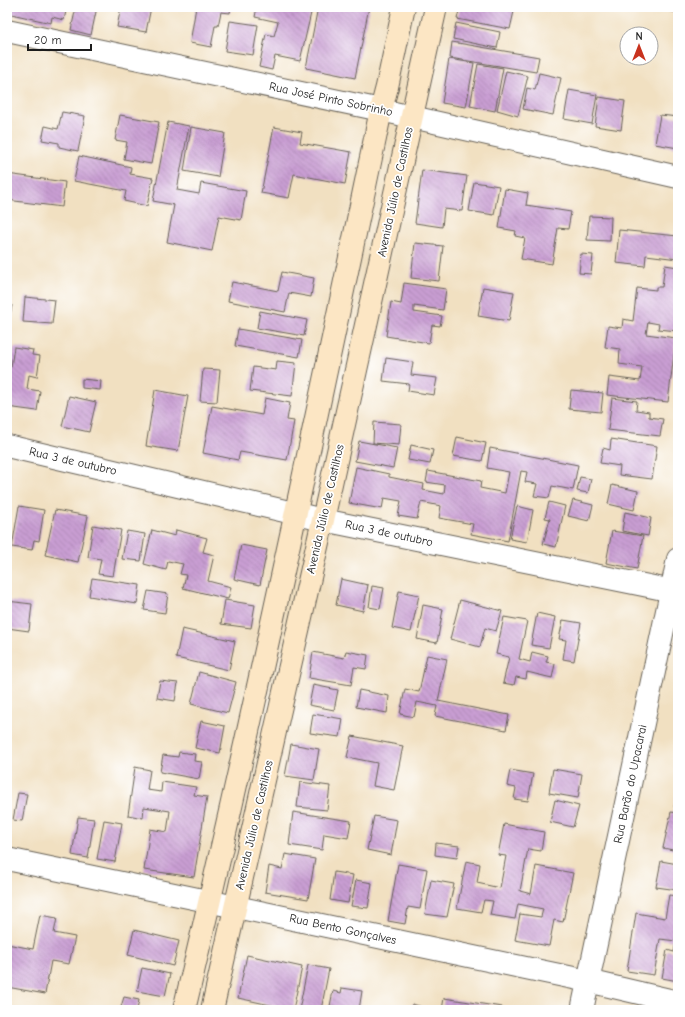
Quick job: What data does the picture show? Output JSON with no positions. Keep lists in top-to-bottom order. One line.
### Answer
{"streets":{"street":["Rua José Pinto Sobrinho","Avenida Júlio de Castilhos","Rua 3 de outubro","Rua Barão do Upacarai","Rua Bento Gonçalves"]},"crossings":[["Rua José Pinto Sobrinho","Avenida Júlio de Castilhos"],["Avenida Júlio de Castilhos","Rua 3 de outubro"],["Avenida Júlio de Castilhos","Rua Bento Gonçalves"],["Rua 3 de outubro","Rua Barão do Upacarai"],["Rua Barão do Upacarai","Rua Bento Gonçalves"]],"scale_bar":"20 m","north":"top"}
